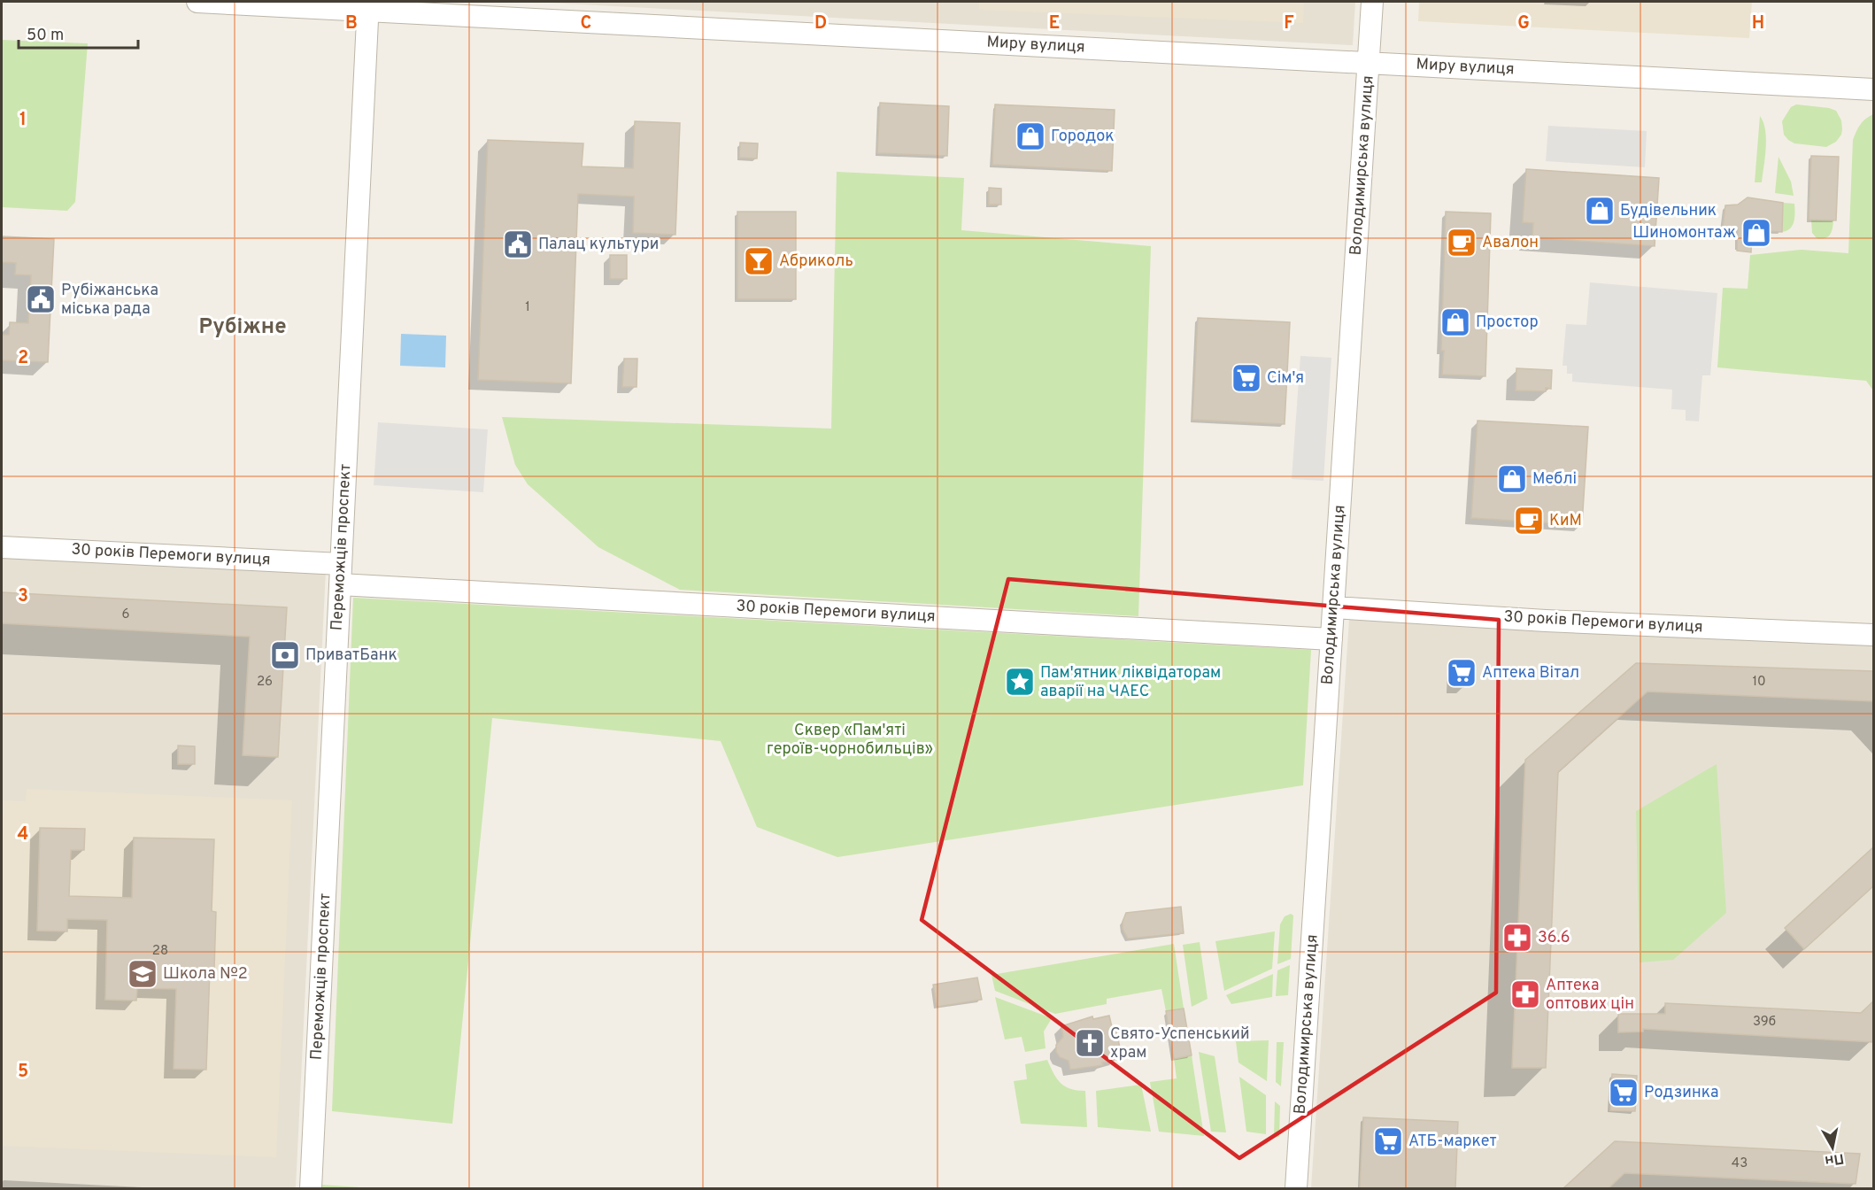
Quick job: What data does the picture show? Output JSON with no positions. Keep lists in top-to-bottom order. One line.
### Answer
{"streets":{"street":["Миру вулиця","Володимирська вулиця","Переможців проспект","30 років Перемоги вулиця"]},"crossings":[["Миру вулиця","Володимирська вулиця"],["Миру вулиця","Переможців проспект"],["Володимирська вулиця","30 років Перемоги вулиця"],["Переможців проспект","30 років Перемоги вулиця"]],"districts":["Рубіжне"],"parks":["Сквер «Пам'яті героїв-чорнобильців»"],"places":{"shop":["Городок","Будівельник","Шиномонтаж","Простор","Меблі"],"cafe":["Авалон","КиМ"],"public building":["Палац культури","Рубіжанська міська рада"],"bar":["Абриколь"],"supermarket":["Сім'я","Аптека Вітал","Родзинка","АТБ-маркет"],"bank":["ПриватБанк"],"place":["Пам'ятник ліквідаторам аварії на ЧАЕС"],"pharmacy":["36.6","Аптека оптових цін"],"school or university":["Школа №2"],"church":["Свято-Успенський храм"]},"house_numbers":["1","6","26","10","28","39б","43"],"scale_bar":"50 m","north":"bottom","grid":{"columns":["B","C","D","E","F","G","H"],"rows":["1","2","3","4","5"]}}
